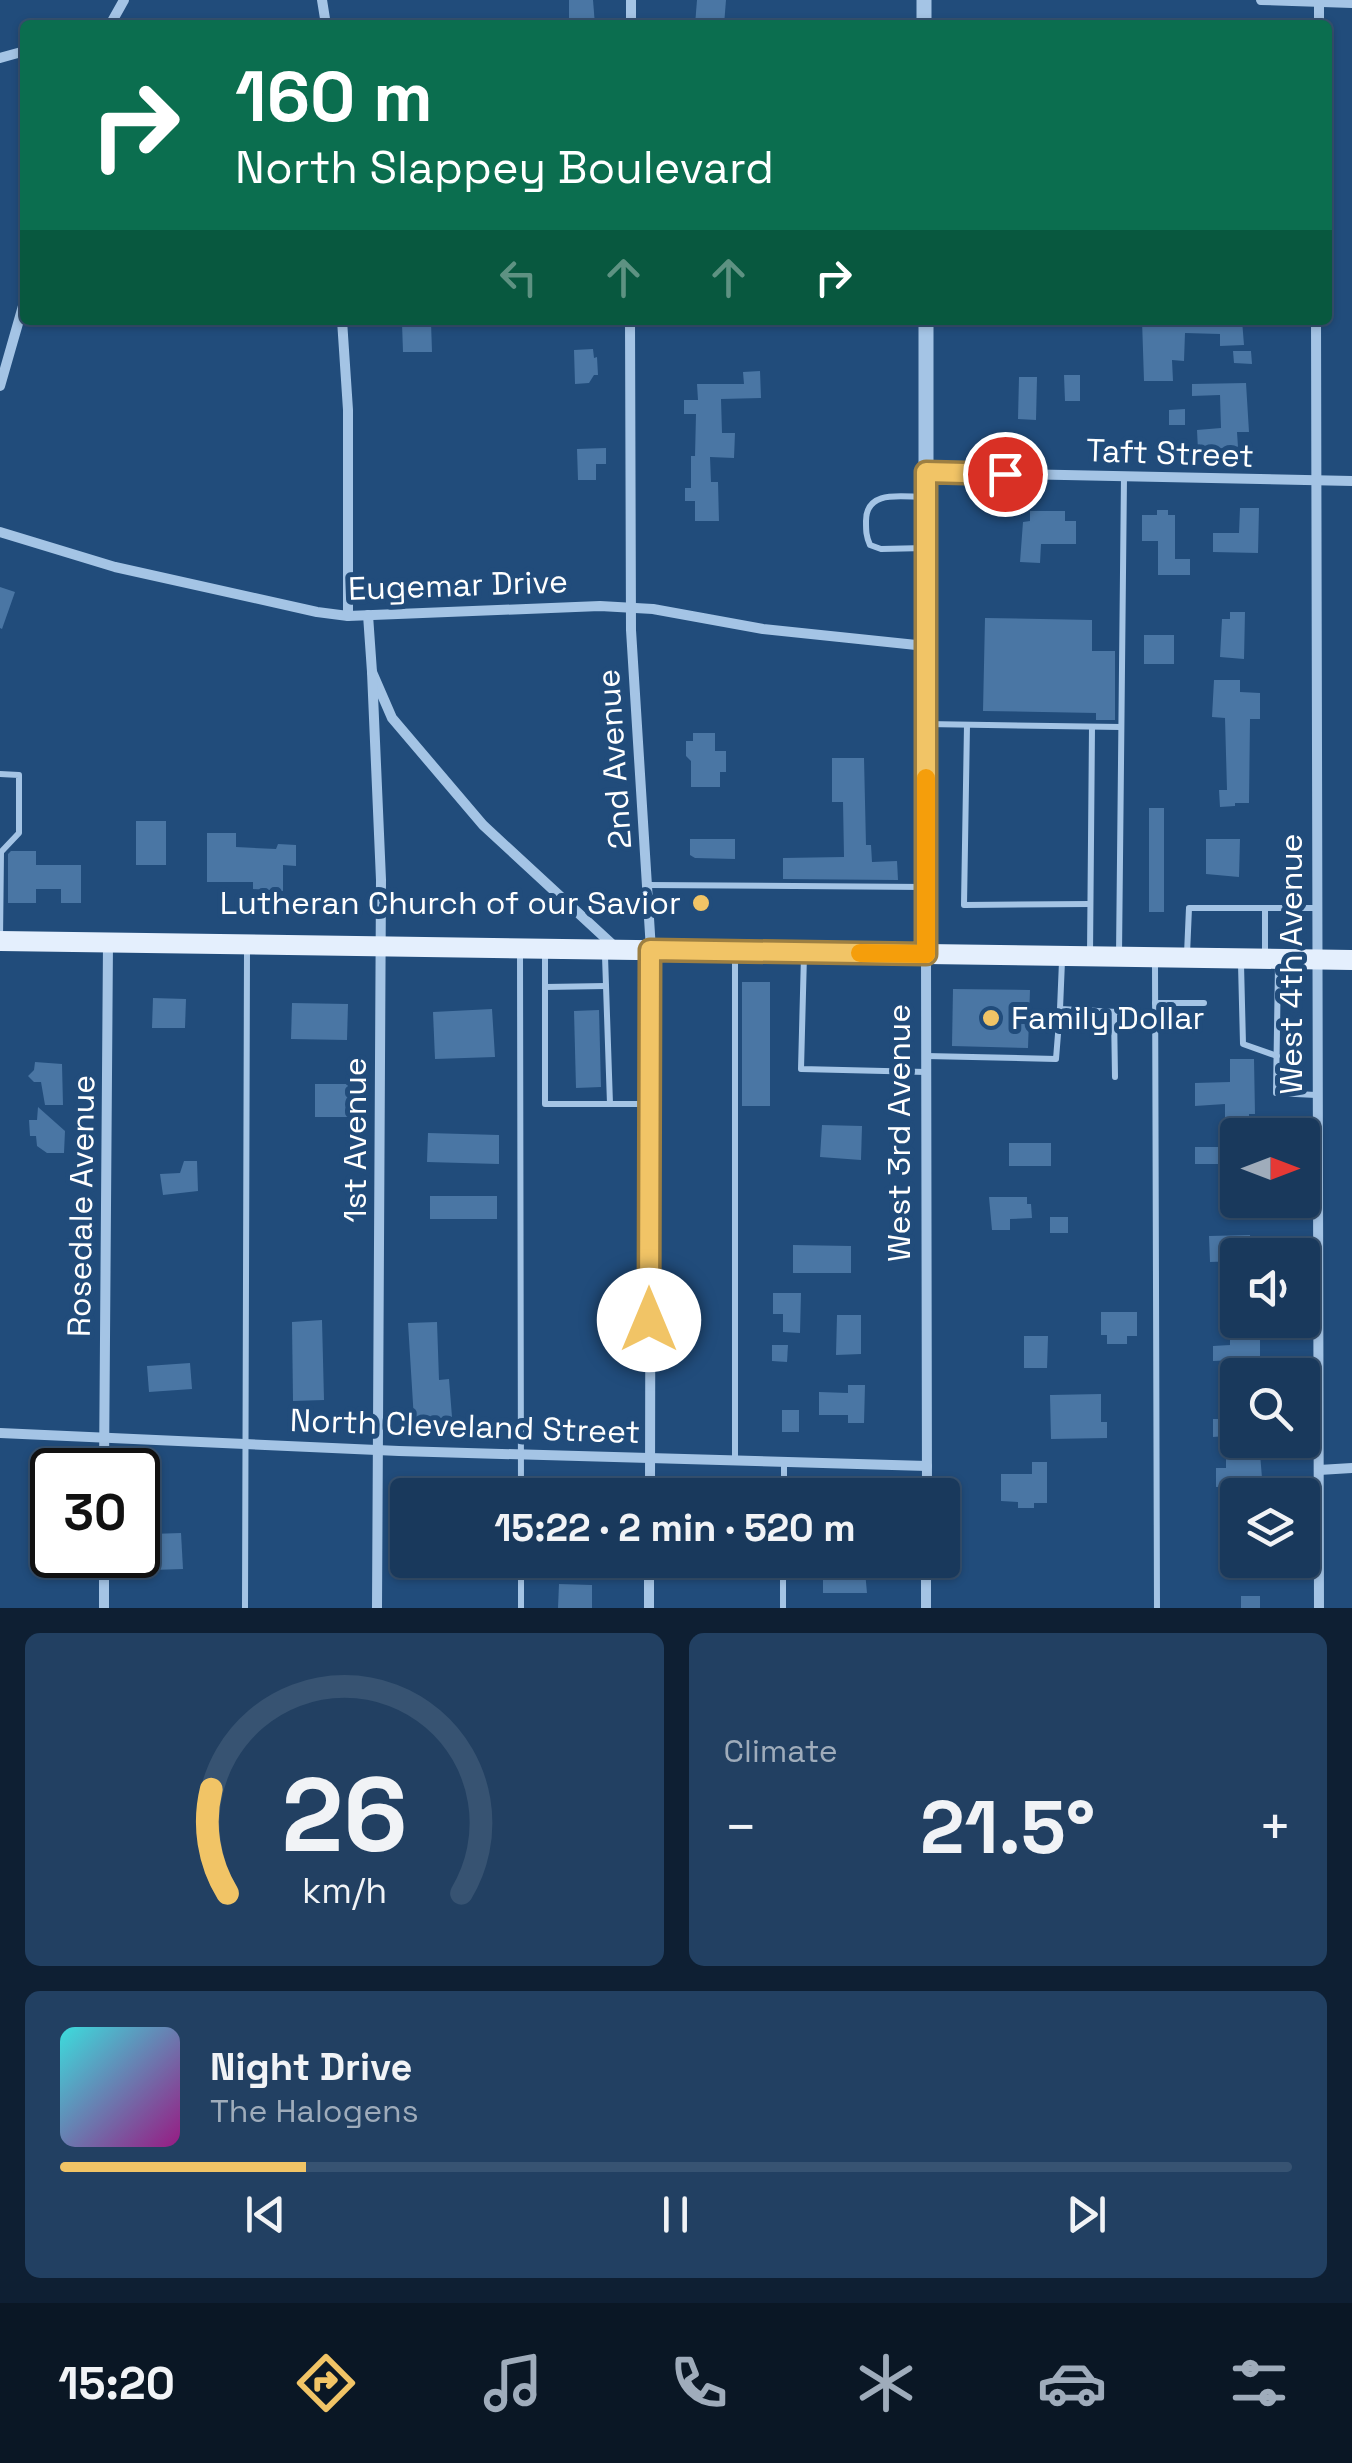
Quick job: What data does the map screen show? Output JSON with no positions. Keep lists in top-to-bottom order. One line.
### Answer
{"streets":{"street":["Taft Street","Eugemar Drive","2nd Avenue","West 4th Avenue","West 3rd Avenue","1st Avenue","Rosedale Avenue","North Cleveland Street"]},"crossings":[["Taft Street","West 4th Avenue"],["Taft Street","West 3rd Avenue"],["Eugemar Drive","2nd Avenue"],["Eugemar Drive","West 3rd Avenue"],["Eugemar Drive","1st Avenue"],["2nd Avenue","North Cleveland Street"],["West 3rd Avenue","North Cleveland Street"],["1st Avenue","North Cleveland Street"],["Rosedale Avenue","North Cleveland Street"]],"places":["Lutheran Church of our Savior","Family Dollar"],"north":"right","page":{"turn":["160 m","North Slappey Boulevard"],"limit":"30","trip":"15:22 · 2 min · 520 m","tile":"Climate","heat":["−","21.5°","+"],"song":["Night Drive","The Halogens"],"tabs":"15:20","gauge":["26","km/h"]}}
